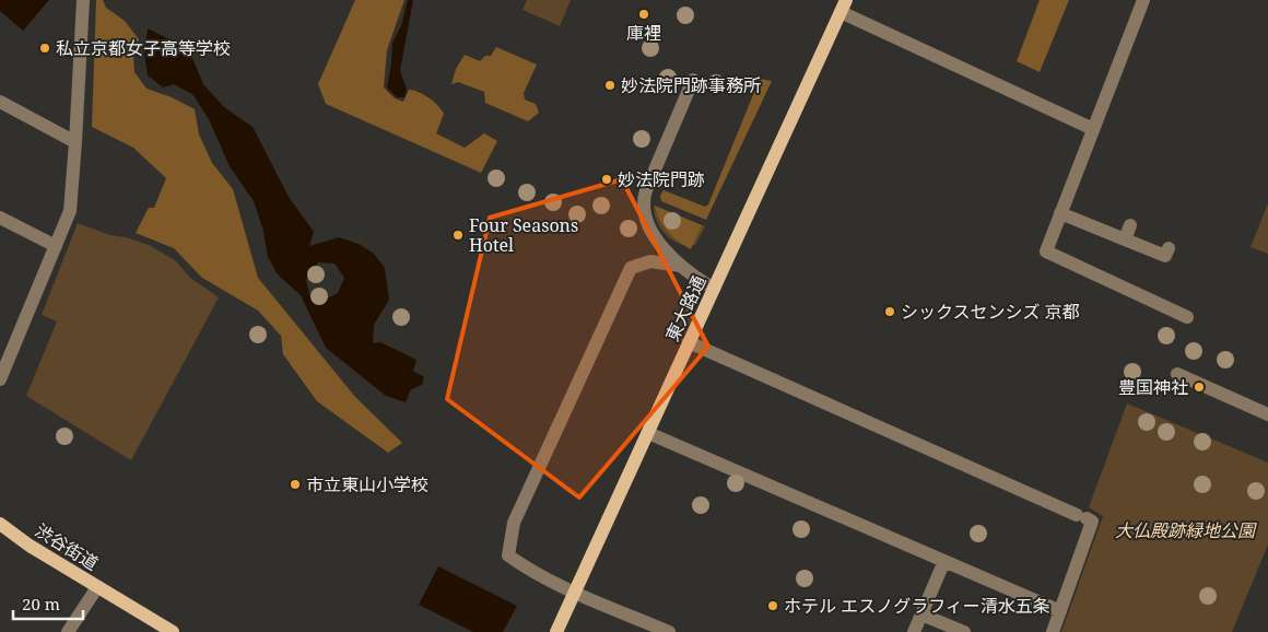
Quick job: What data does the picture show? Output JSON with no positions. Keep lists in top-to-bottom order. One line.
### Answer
{"streets":{"main road":["東大路通","渋谷街道"]},"parks":["大仏殿跡緑地公園"],"places":["庫裡","私立京都女子高等学校","妙法院門跡事務所","妙法院門跡","Four Seasons Hotel","シックスセンシズ 京都","豊国神社","市立東山小学校","ホテル エスノグラフィー清水五条"],"scale_bar":"20 m"}
